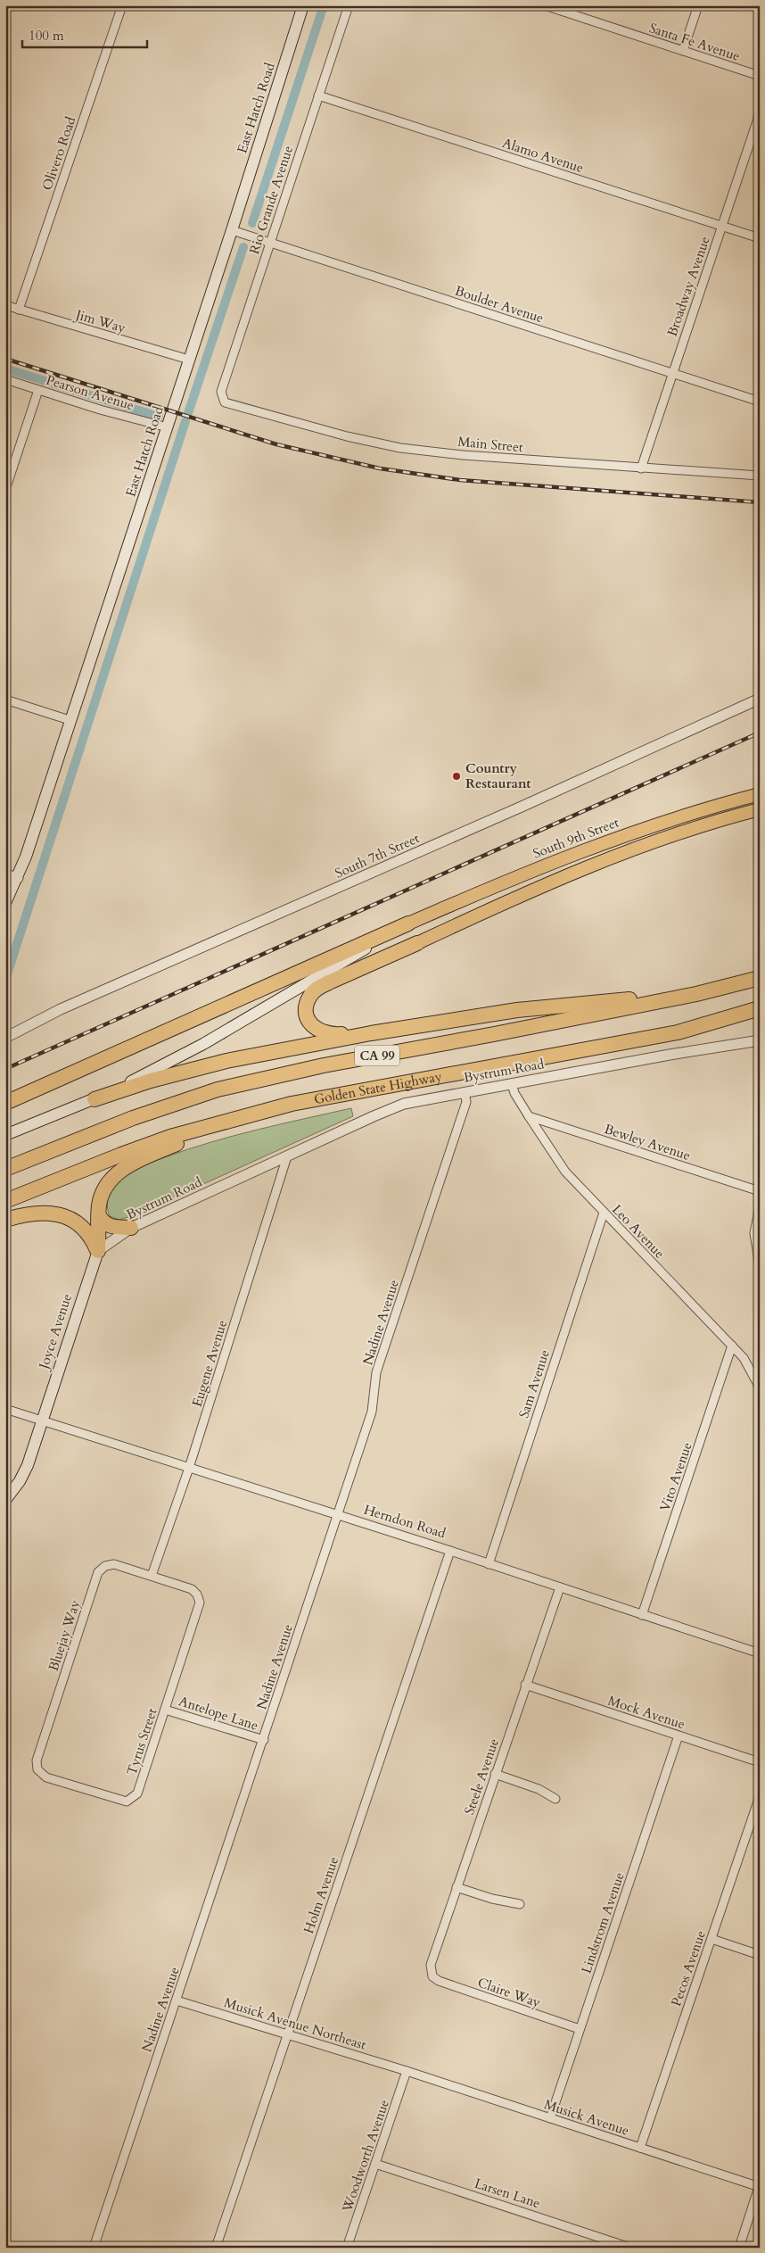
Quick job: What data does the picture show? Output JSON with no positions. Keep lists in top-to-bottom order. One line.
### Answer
{"streets":{"highway":["CA 99","Golden State Highway"],"main road":["East Hatch Road","South 9th Street","Joyce Avenue"],"street":["Santa Fe Avenue","Olivero Road","Alamo Avenue","Rio Grande Avenue","Broadway Avenue","Boulder Avenue","Jim Way","Pearson Avenue","Main Street","South 7th Street","Bystrum Road","Bewley Avenue","Leo Avenue","Nadine Avenue","Eugene Avenue","Sam Avenue","Vito Avenue","Herndon Road","Bluejay Way","Mock Avenue","Antelope Lane","Tyrus Street","Steele Avenue","Holm Avenue","Lindstrom Avenue","Pecos Avenue","Claire Way","Musick Avenue Northeast","Musick Avenue","Woodworth Avenue","Larsen Lane"]},"crossings":[["East Hatch Road","Boulder Avenue"],["East Hatch Road","Jim Way"],["East Hatch Road","Pearson Avenue"],["Olivero Road","Jim Way"],["Alamo Avenue","Rio Grande Avenue"],["Alamo Avenue","Broadway Avenue"],["Rio Grande Avenue","Boulder Avenue"],["Rio Grande Avenue","Main Street"],["Broadway Avenue","Boulder Avenue"],["Broadway Avenue","Main Street"],["Bystrum Road","Leo Avenue"],["Bystrum Road","Nadine Avenue"],["Bystrum Road","Joyce Avenue"],["Bystrum Road","Eugene Avenue"],["Bewley Avenue","Leo Avenue"],["Leo Avenue","Sam Avenue"],["Leo Avenue","Vito Avenue"],["Nadine Avenue","Herndon Road"],["Nadine Avenue","Antelope Lane"],["Nadine Avenue","Musick Avenue Northeast"],["Joyce Avenue","Herndon Road"],["Eugene Avenue","Herndon Road"],["Eugene Avenue","Bluejay Way"],["Eugene Avenue","Tyrus Street"],["Sam Avenue","Herndon Road"],["Vito Avenue","Herndon Road"],["Herndon Road","Steele Avenue"],["Herndon Road","Holm Avenue"],["Bluejay Way","Tyrus Street"],["Mock Avenue","Steele Avenue"],["Mock Avenue","Lindstrom Avenue"],["Antelope Lane","Tyrus Street"],["Steele Avenue","Claire Way"],["Holm Avenue","Musick Avenue Northeast"],["Lindstrom Avenue","Claire Way"],["Lindstrom Avenue","Musick Avenue"],["Pecos Avenue","Musick Avenue"],["Musick Avenue Northeast","Musick Avenue"],["Musick Avenue Northeast","Woodworth Avenue"],["Musick Avenue","Woodworth Avenue"],["Woodworth Avenue","Larsen Lane"]],"places":["Country Restaurant"],"scale_bar":"100 m"}
